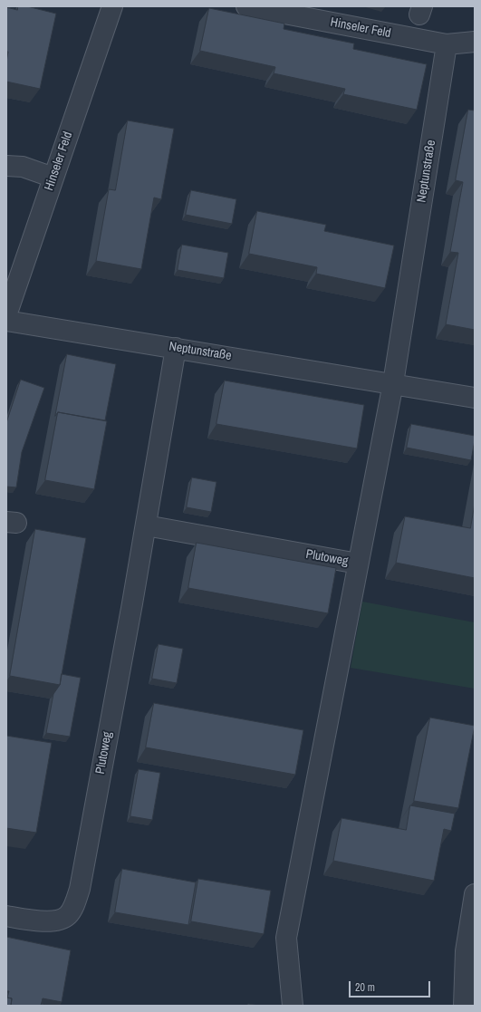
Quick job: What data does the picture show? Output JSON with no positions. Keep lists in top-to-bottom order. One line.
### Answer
{"streets":{"street":["Hinseler Feld","Neptunstraße","Plutoweg"]},"crossings":[["Hinseler Feld","Neptunstraße"],["Neptunstraße","Plutoweg"]],"scale_bar":"20 m"}
